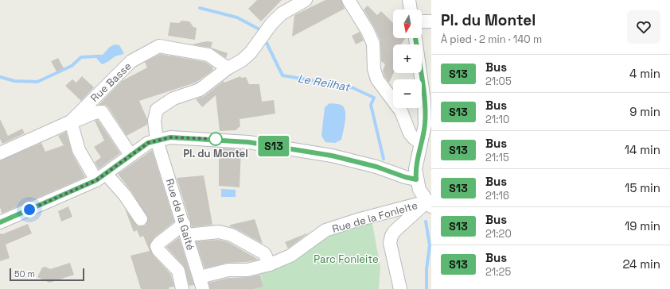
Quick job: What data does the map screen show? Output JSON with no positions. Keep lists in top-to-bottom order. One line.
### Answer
{"streets":{"street":["Rue Basse","Rue de la Gaité","Rue de la Fonleite"]},"crossings":[["Rue Basse","Rue de la Gaité"],["Rue de la Gaité","Rue de la Fonleite"]],"water":["Le Reilhat"],"parks":["Parc Fonleite"],"places":["Pl. du Montel"],"lines":["bus line S13"],"scale_bar":"50 m","north":"bottom","page":{"on_map":"S13","heading":["Pl. du Montel","À pied · 2 min · 140 m"],"map_buttons":["+","−"],"list":[{"mark":"S13","name":"Bus","note":"21:05","value":"4 min"},{"mark":"S13","name":"Bus","note":"21:10","value":"9 min"},{"mark":"S13","name":"Bus","note":"21:15","value":"14 min"},{"mark":"S13","name":"Bus","note":"21:16","value":"15 min"},{"mark":"S13","name":"Bus","note":"21:20","value":"19 min"},{"mark":"S13","name":"Bus","note":"21:25","value":"24 min"}],"scale":"50 m"}}
